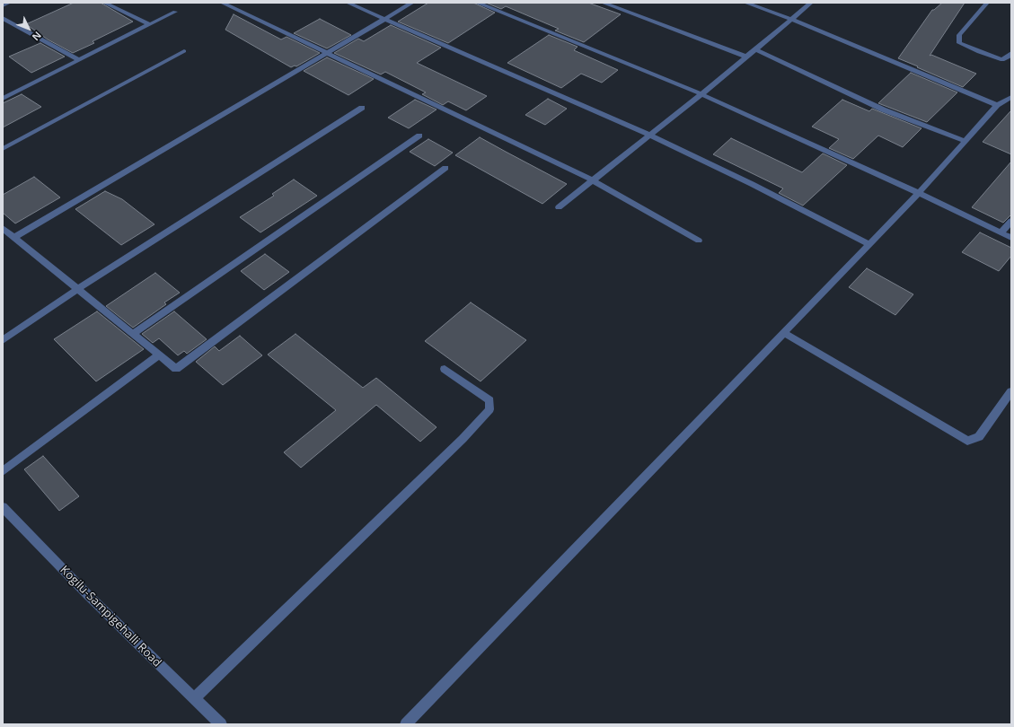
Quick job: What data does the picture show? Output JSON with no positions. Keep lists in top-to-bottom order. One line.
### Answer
{"streets":{"street":["Kogilu-Sampigehalli Road"]},"north":"bottom right"}
